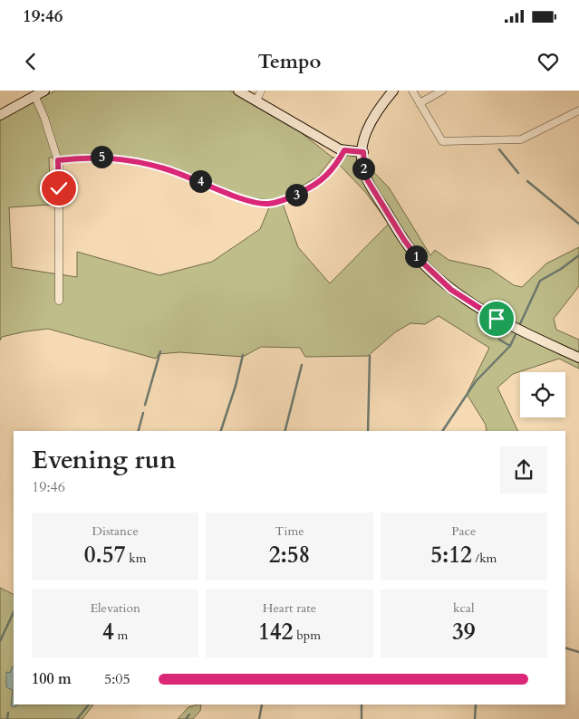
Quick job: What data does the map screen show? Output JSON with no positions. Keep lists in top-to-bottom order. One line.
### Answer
{"page":{"status":"19:46","header":"Tempo","pins":["5","2","4","3","1"],"heading":["Evening run","19:46"],"stats":[["Distance","0.57 km"],["Time","2:58"],["Pace","5:12 /km"],["Elevation","4 m"],["Heart rate","142 bpm"],["kcal","39"]],"list":[{"name":"100 m","note":"5:05"}]}}
